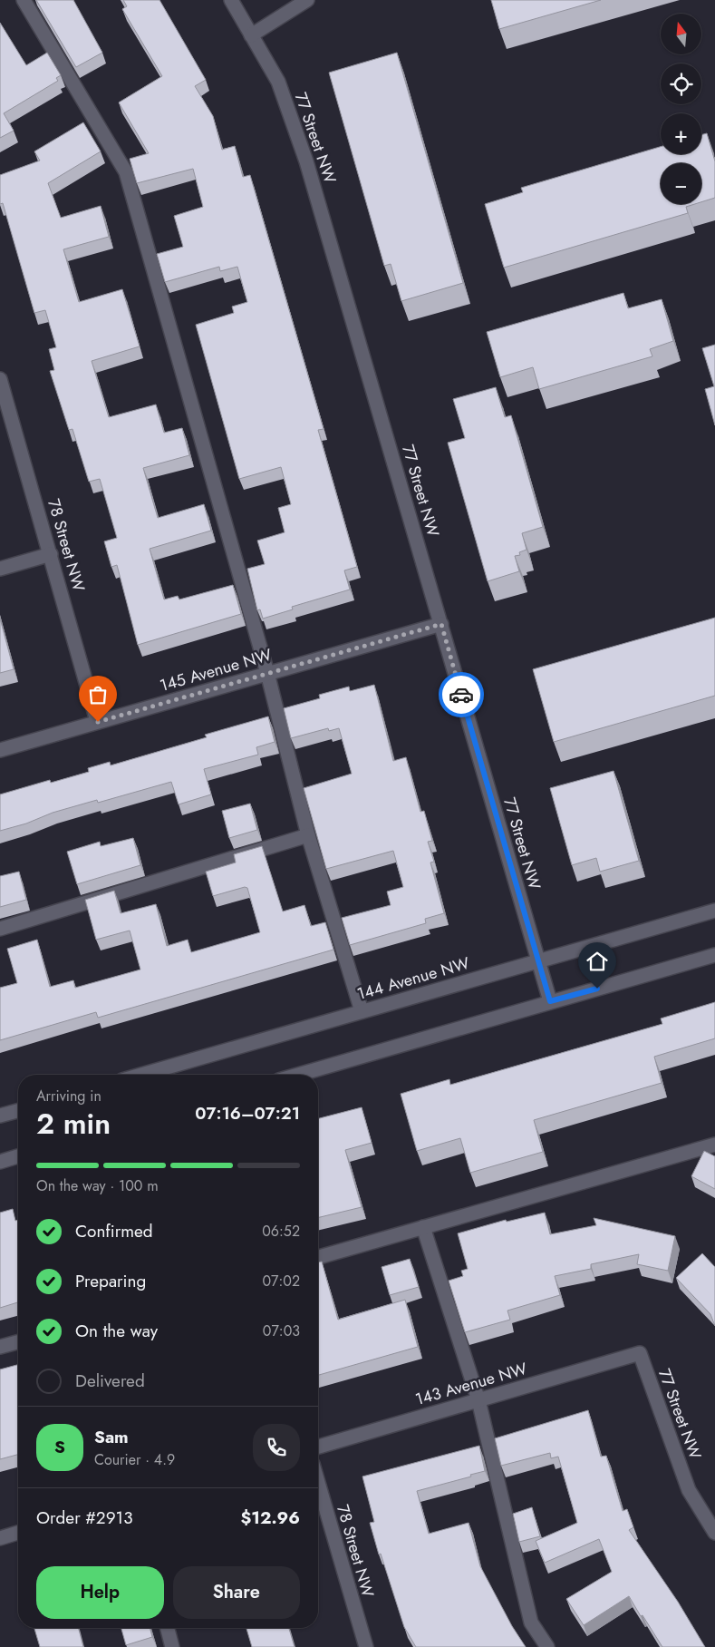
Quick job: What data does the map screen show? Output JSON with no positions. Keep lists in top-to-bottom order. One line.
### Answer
{"streets":{"street":["77 Street NW","78 Street NW","145 Avenue NW","144 Avenue NW","143 Avenue NW"]},"crossings":[["77 Street NW","145 Avenue NW"],["77 Street NW","144 Avenue NW"],["77 Street NW","143 Avenue NW"],["78 Street NW","145 Avenue NW"]],"north":"top","page":{"map_buttons":["+","−"],"heading":["2 min","Arriving in","07:16–07:21"],"panel":["Sam","Courier · 4.9","Order #2913","$12.96"],"bar":"On the way · 100 m","list":[["Confirmed","06:52"],["Preparing","07:02"],["On the way","07:03"],"Delivered"],"round":"S","buttons":["Help","Share"]}}
